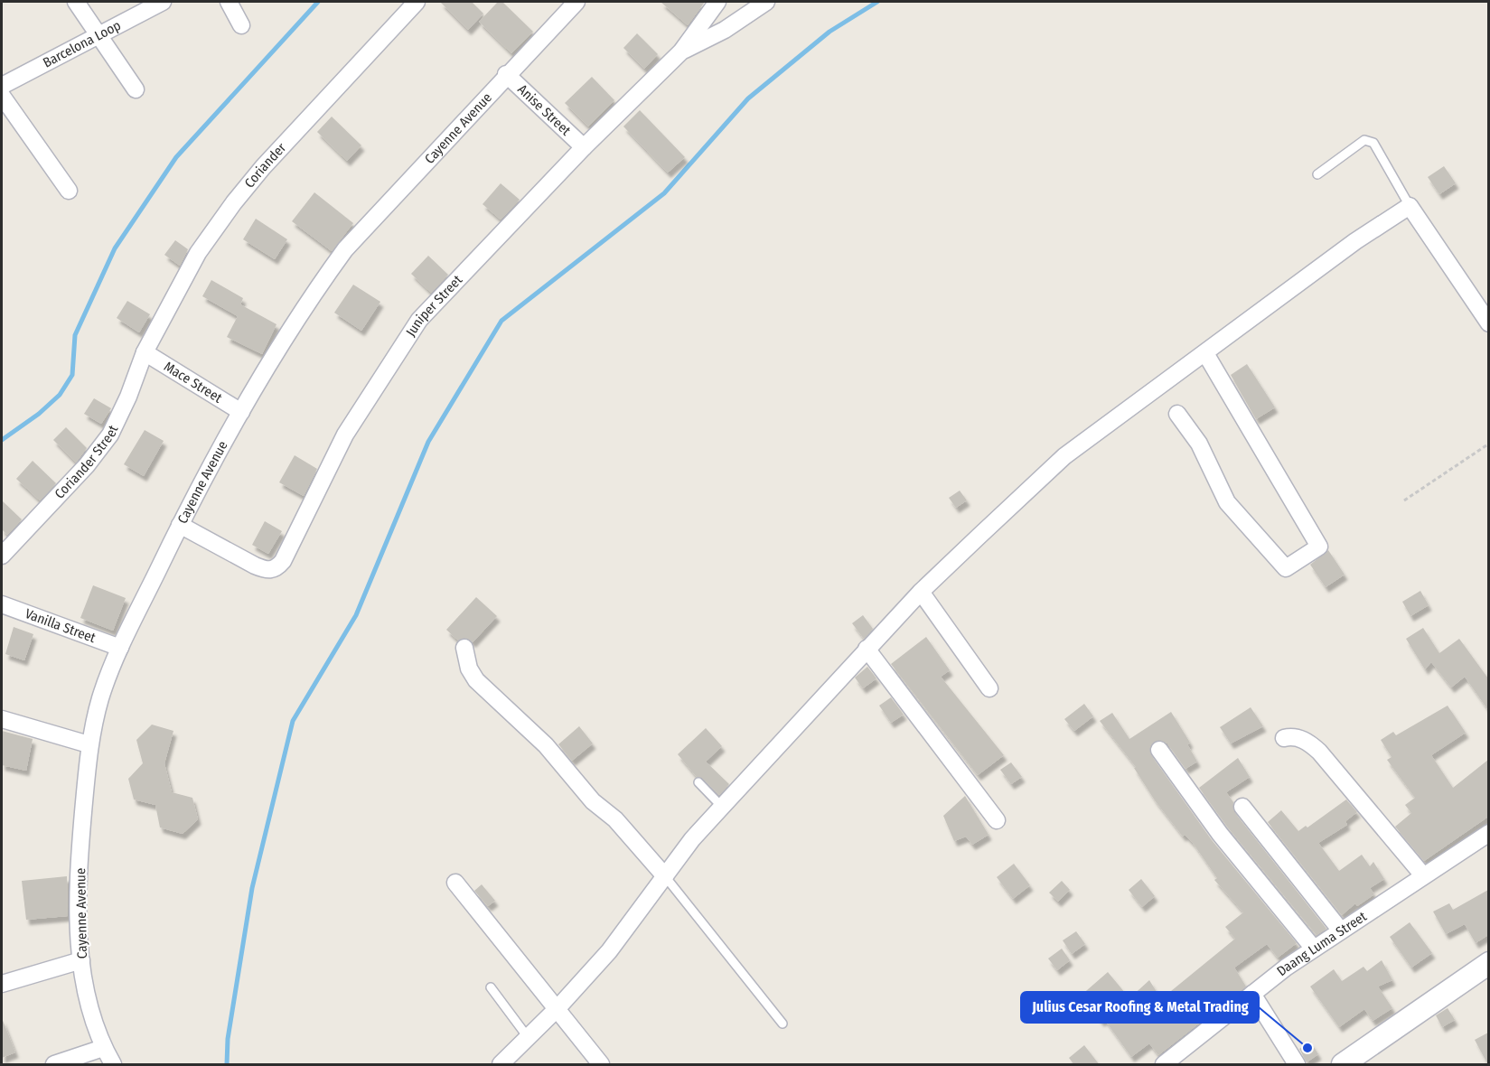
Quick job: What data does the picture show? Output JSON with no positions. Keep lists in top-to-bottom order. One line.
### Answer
{"streets":{"street":["Barcelona Loop","Anise Street","Cayenne Avenue","Coriander","Juniper Street","Mace Street","Coriander Street","Vanilla Street","Daang Luma Street"]},"crossings":[["Anise Street","Cayenne Avenue"],["Anise Street","Juniper Street"],["Cayenne Avenue","Juniper Street"],["Cayenne Avenue","Mace Street"],["Cayenne Avenue","Vanilla Street"],["Coriander","Mace Street"],["Coriander","Coriander Street"],["Mace Street","Coriander Street"]],"places":["Julius Cesar Roofing & Metal Trading"]}
